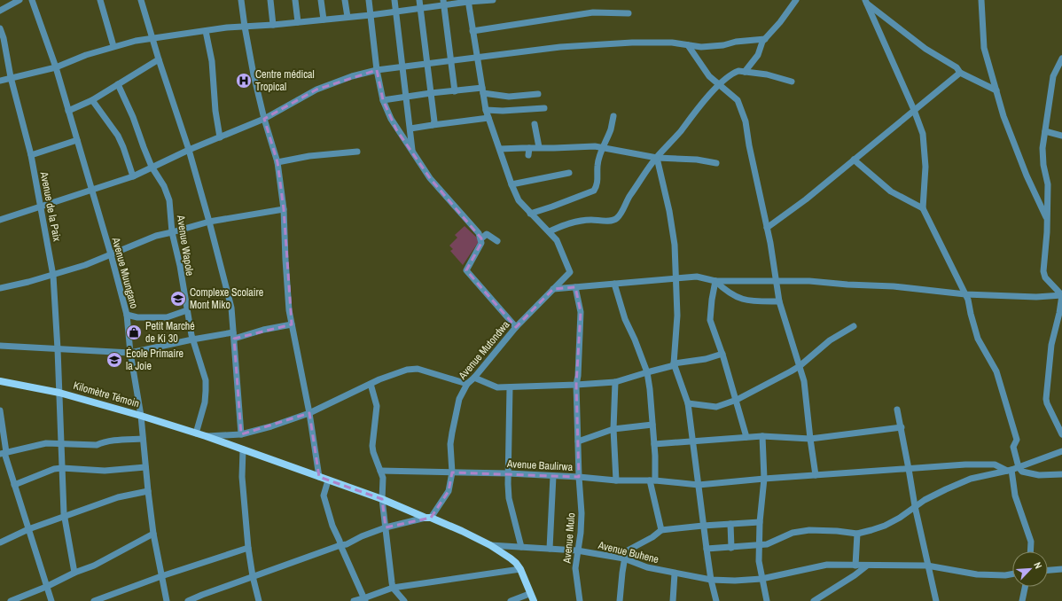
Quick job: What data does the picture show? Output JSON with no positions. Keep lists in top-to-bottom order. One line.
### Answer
{"streets":{"main road":["Kilomètre Témoin"],"street":["Avenue de la Paix","Avenue Wapole","Avenue Muungano","Avenue Mutondwa","Avenue Baulirwa","Avenue Mulo","Avenue Buhene"]},"crossings":[["Avenue de la Paix","Kilomètre Témoin"],["Avenue Wapole","Kilomètre Témoin"],["Avenue Muungano","Kilomètre Témoin"],["Avenue Mutondwa","Kilomètre Témoin"],["Avenue Mutondwa","Avenue Baulirwa"],["Kilomètre Témoin","Avenue Buhene"],["Avenue Baulirwa","Avenue Mulo"],["Avenue Mulo","Avenue Buhene"]],"places":{"hospital":["Centre médical Tropical"],"school or university":["Complexe Scolaire Mont Miko","École Primaire la Joie"],"shop":["Petit Marché de Ki 30"]},"north":"top right"}
